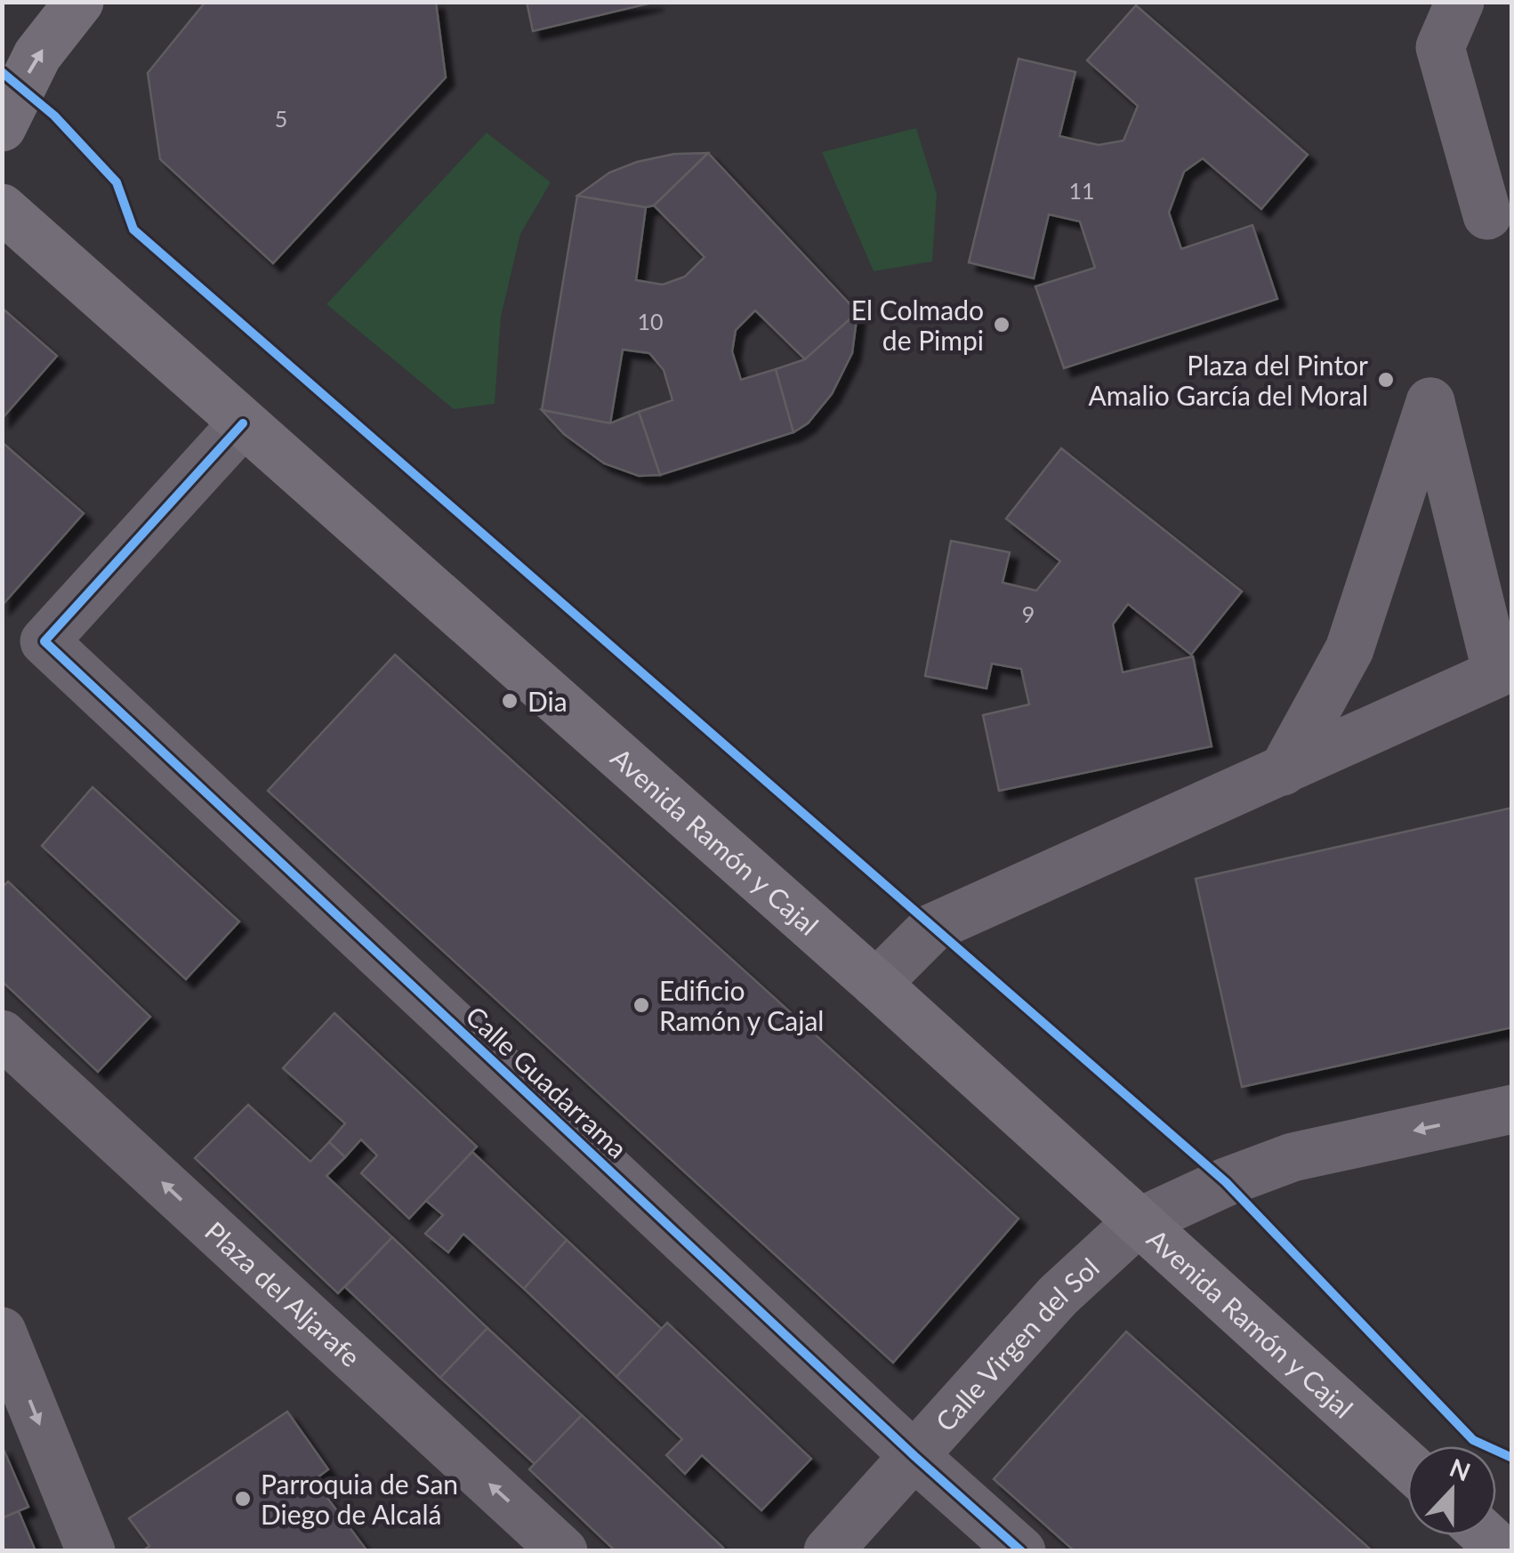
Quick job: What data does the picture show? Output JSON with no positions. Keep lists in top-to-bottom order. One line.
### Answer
{"streets":{"main road":["Avenida Ramón y Cajal"],"street":["Calle Guadarrama","Plaza del Aljarafe","Calle Virgen del Sol"]},"crossings":[["Avenida Ramón y Cajal","Calle Guadarrama"],["Avenida Ramón y Cajal","Calle Virgen del Sol"],["Calle Guadarrama","Calle Virgen del Sol"]],"places":["El Colmado de Pimpi","Plaza del Pintor Amalio García del Moral","Dia","Edificio Ramón y Cajal","Parroquia de San Diego de Alcalá"],"house_numbers":["5","11","10","9"],"north":"top"}
